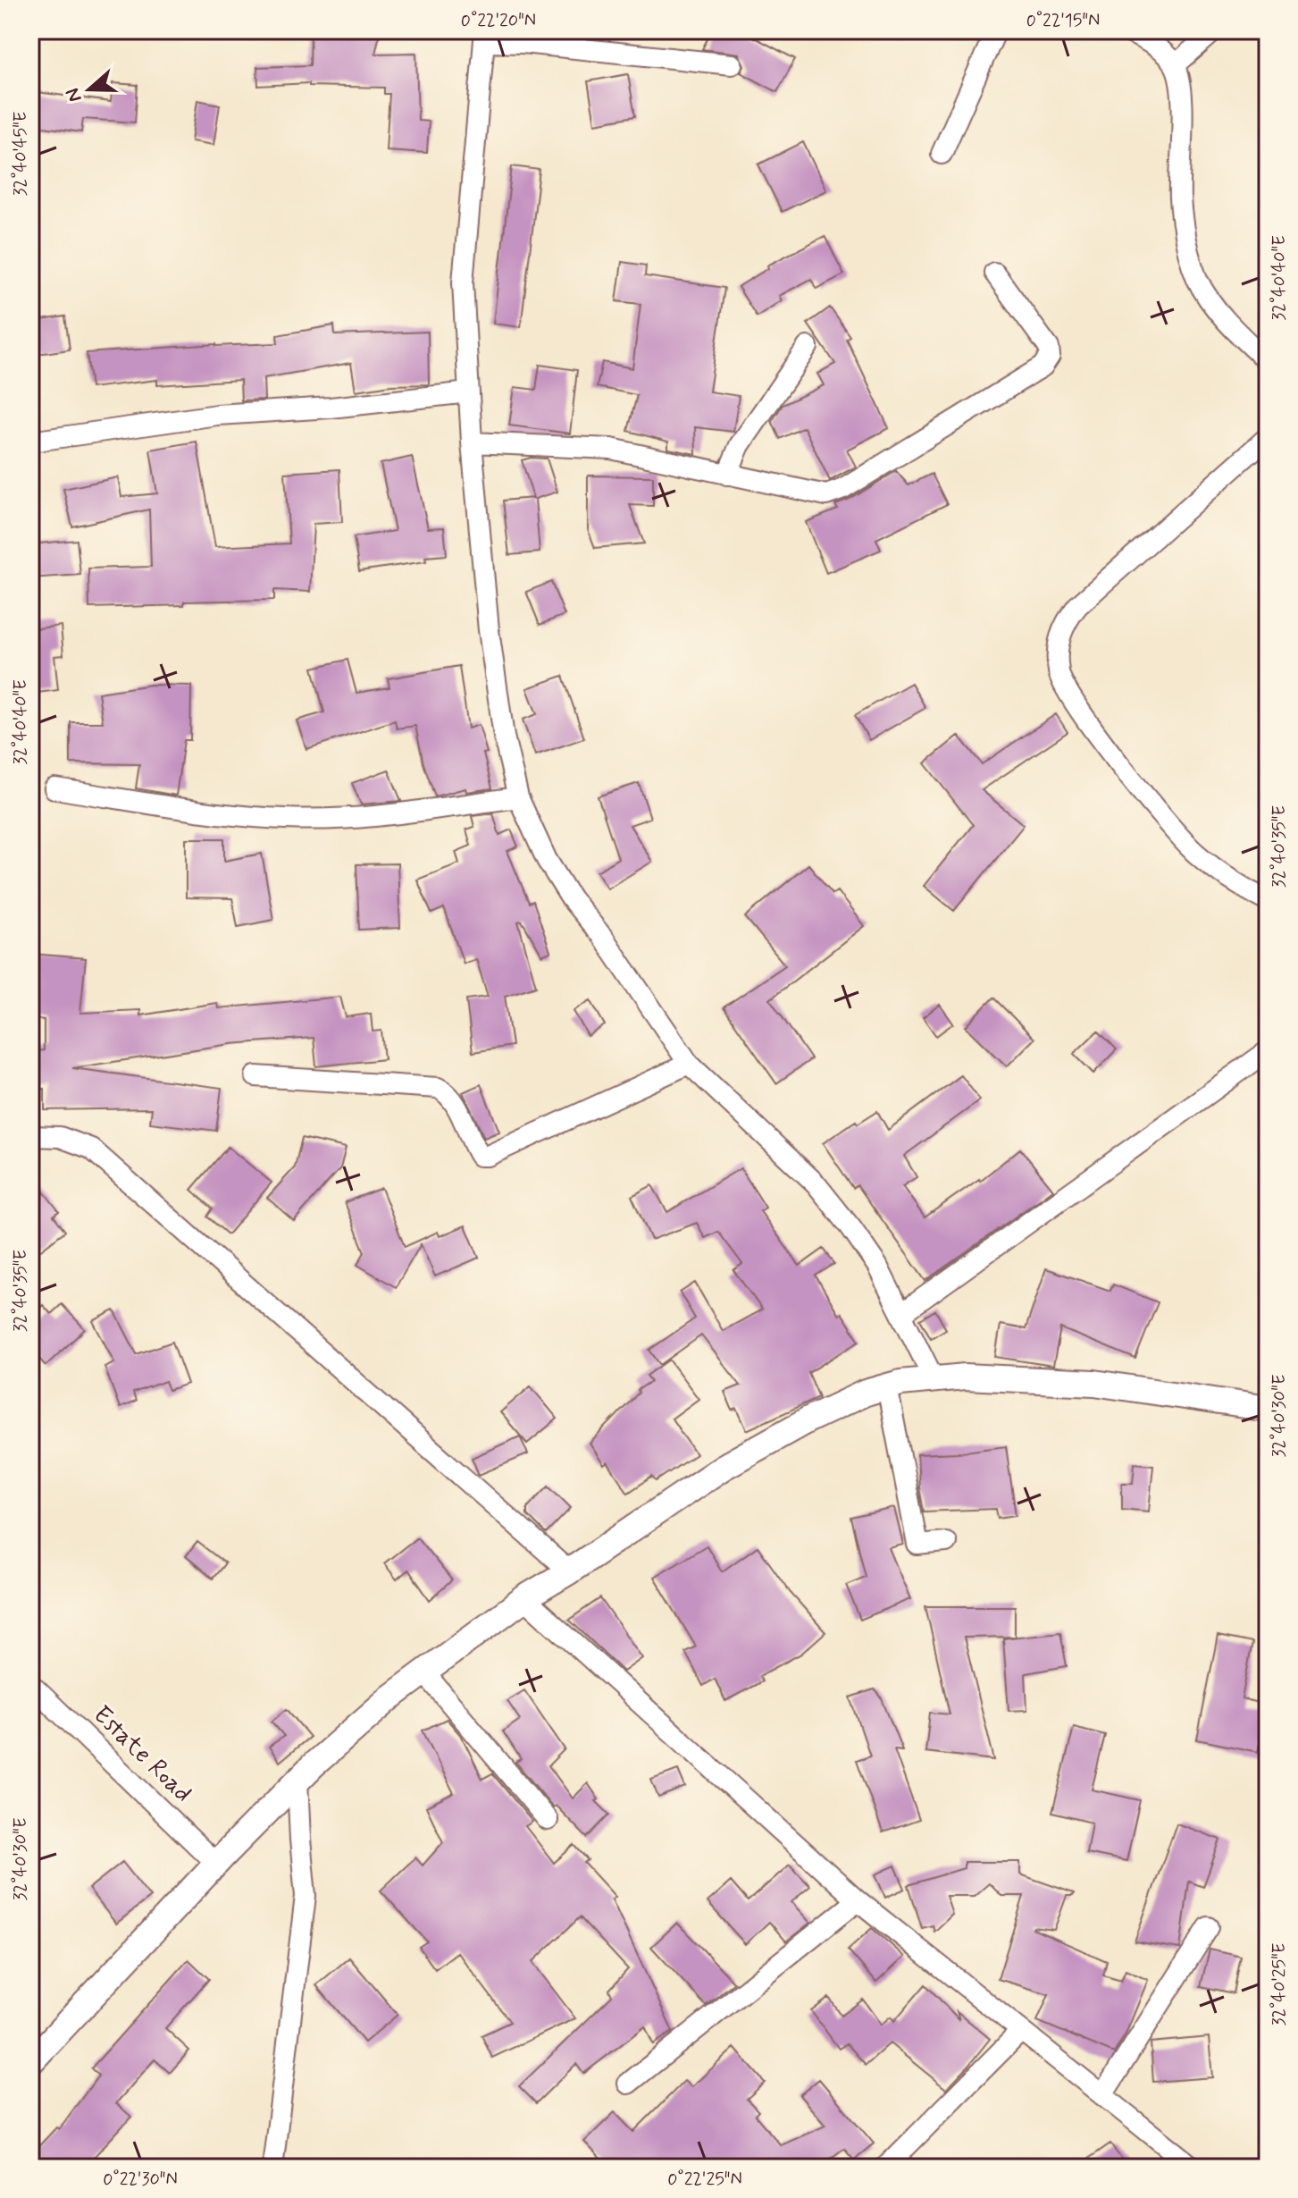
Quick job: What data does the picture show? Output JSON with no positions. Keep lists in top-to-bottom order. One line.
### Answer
{"streets":{"street":["Estate Road"]},"north":"left","coordinates":["0°22'20\"N","0°22'15\"N","32°40'45\"E","32°40'40\"E","32°40'35\"E","32°40'30\"E","32°40'25\"E","0°22'30\"N","0°22'25\"N"]}
